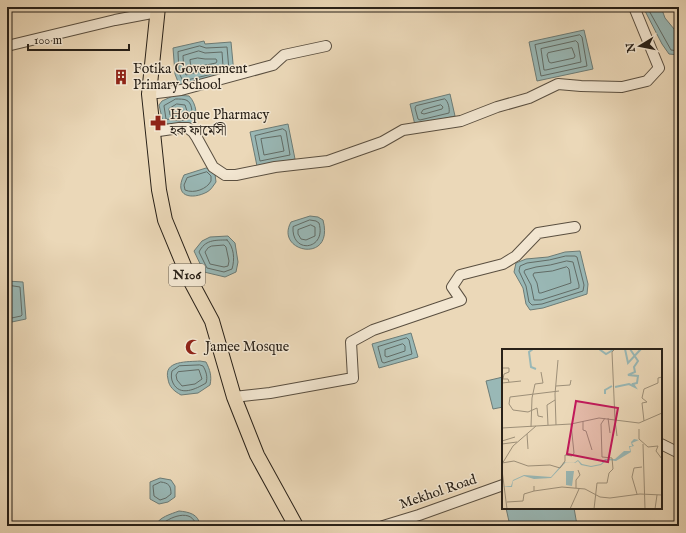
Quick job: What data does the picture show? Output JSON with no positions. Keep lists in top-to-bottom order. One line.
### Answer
{"streets":{"highway":["N106"],"street":["Mekhol Road"]},"places":{"building":["Fotika Government Primary School"],"pharmacy":["Hoque Pharmacy হক ফার্মেসী"],"mosque":["Jamee Mosque"]},"scale_bar":"100 m","north":"left"}
